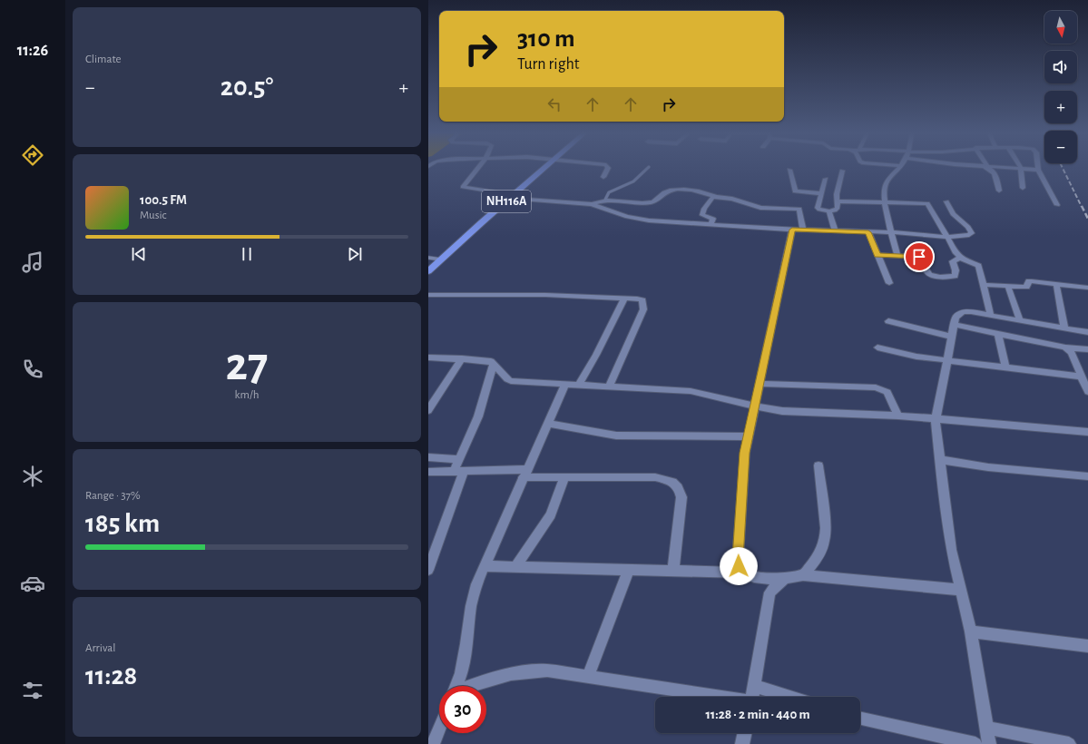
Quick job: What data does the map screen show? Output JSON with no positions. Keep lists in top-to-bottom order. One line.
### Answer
{"streets":{"highway":["NH116A"]},"north":"bottom","page":{"tabs":"11:26","tile":["Climate",["27","km/h"],["Range · 37%","185 km"],["Arrival","11:28"]],"map_buttons":["+","−"],"turn":["310 m","Turn right"],"heat":["−","20.5°","+"],"song":["100.5 FM","Music"],"limit":"30","trip":"11:28 · 2 min · 440 m"}}
